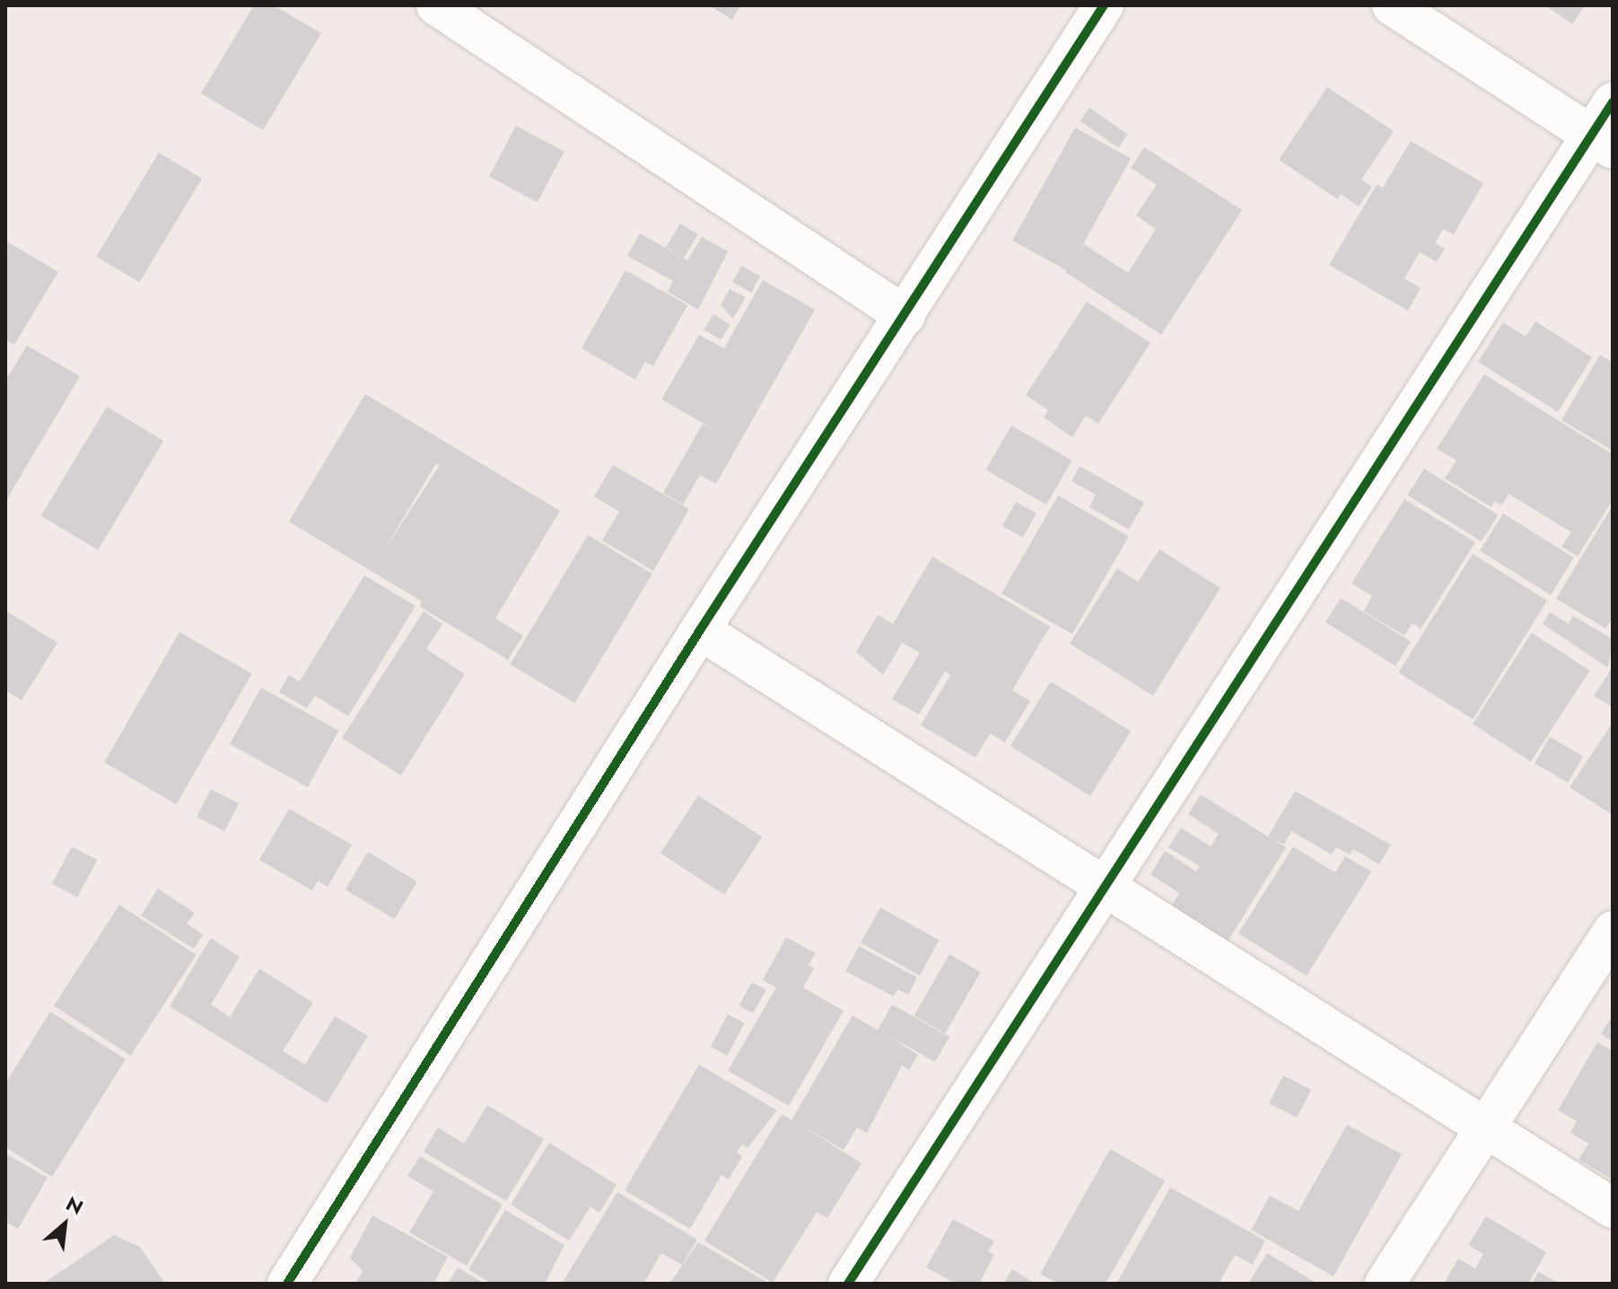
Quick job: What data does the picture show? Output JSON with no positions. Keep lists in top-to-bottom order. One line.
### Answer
{"north":"top right"}
